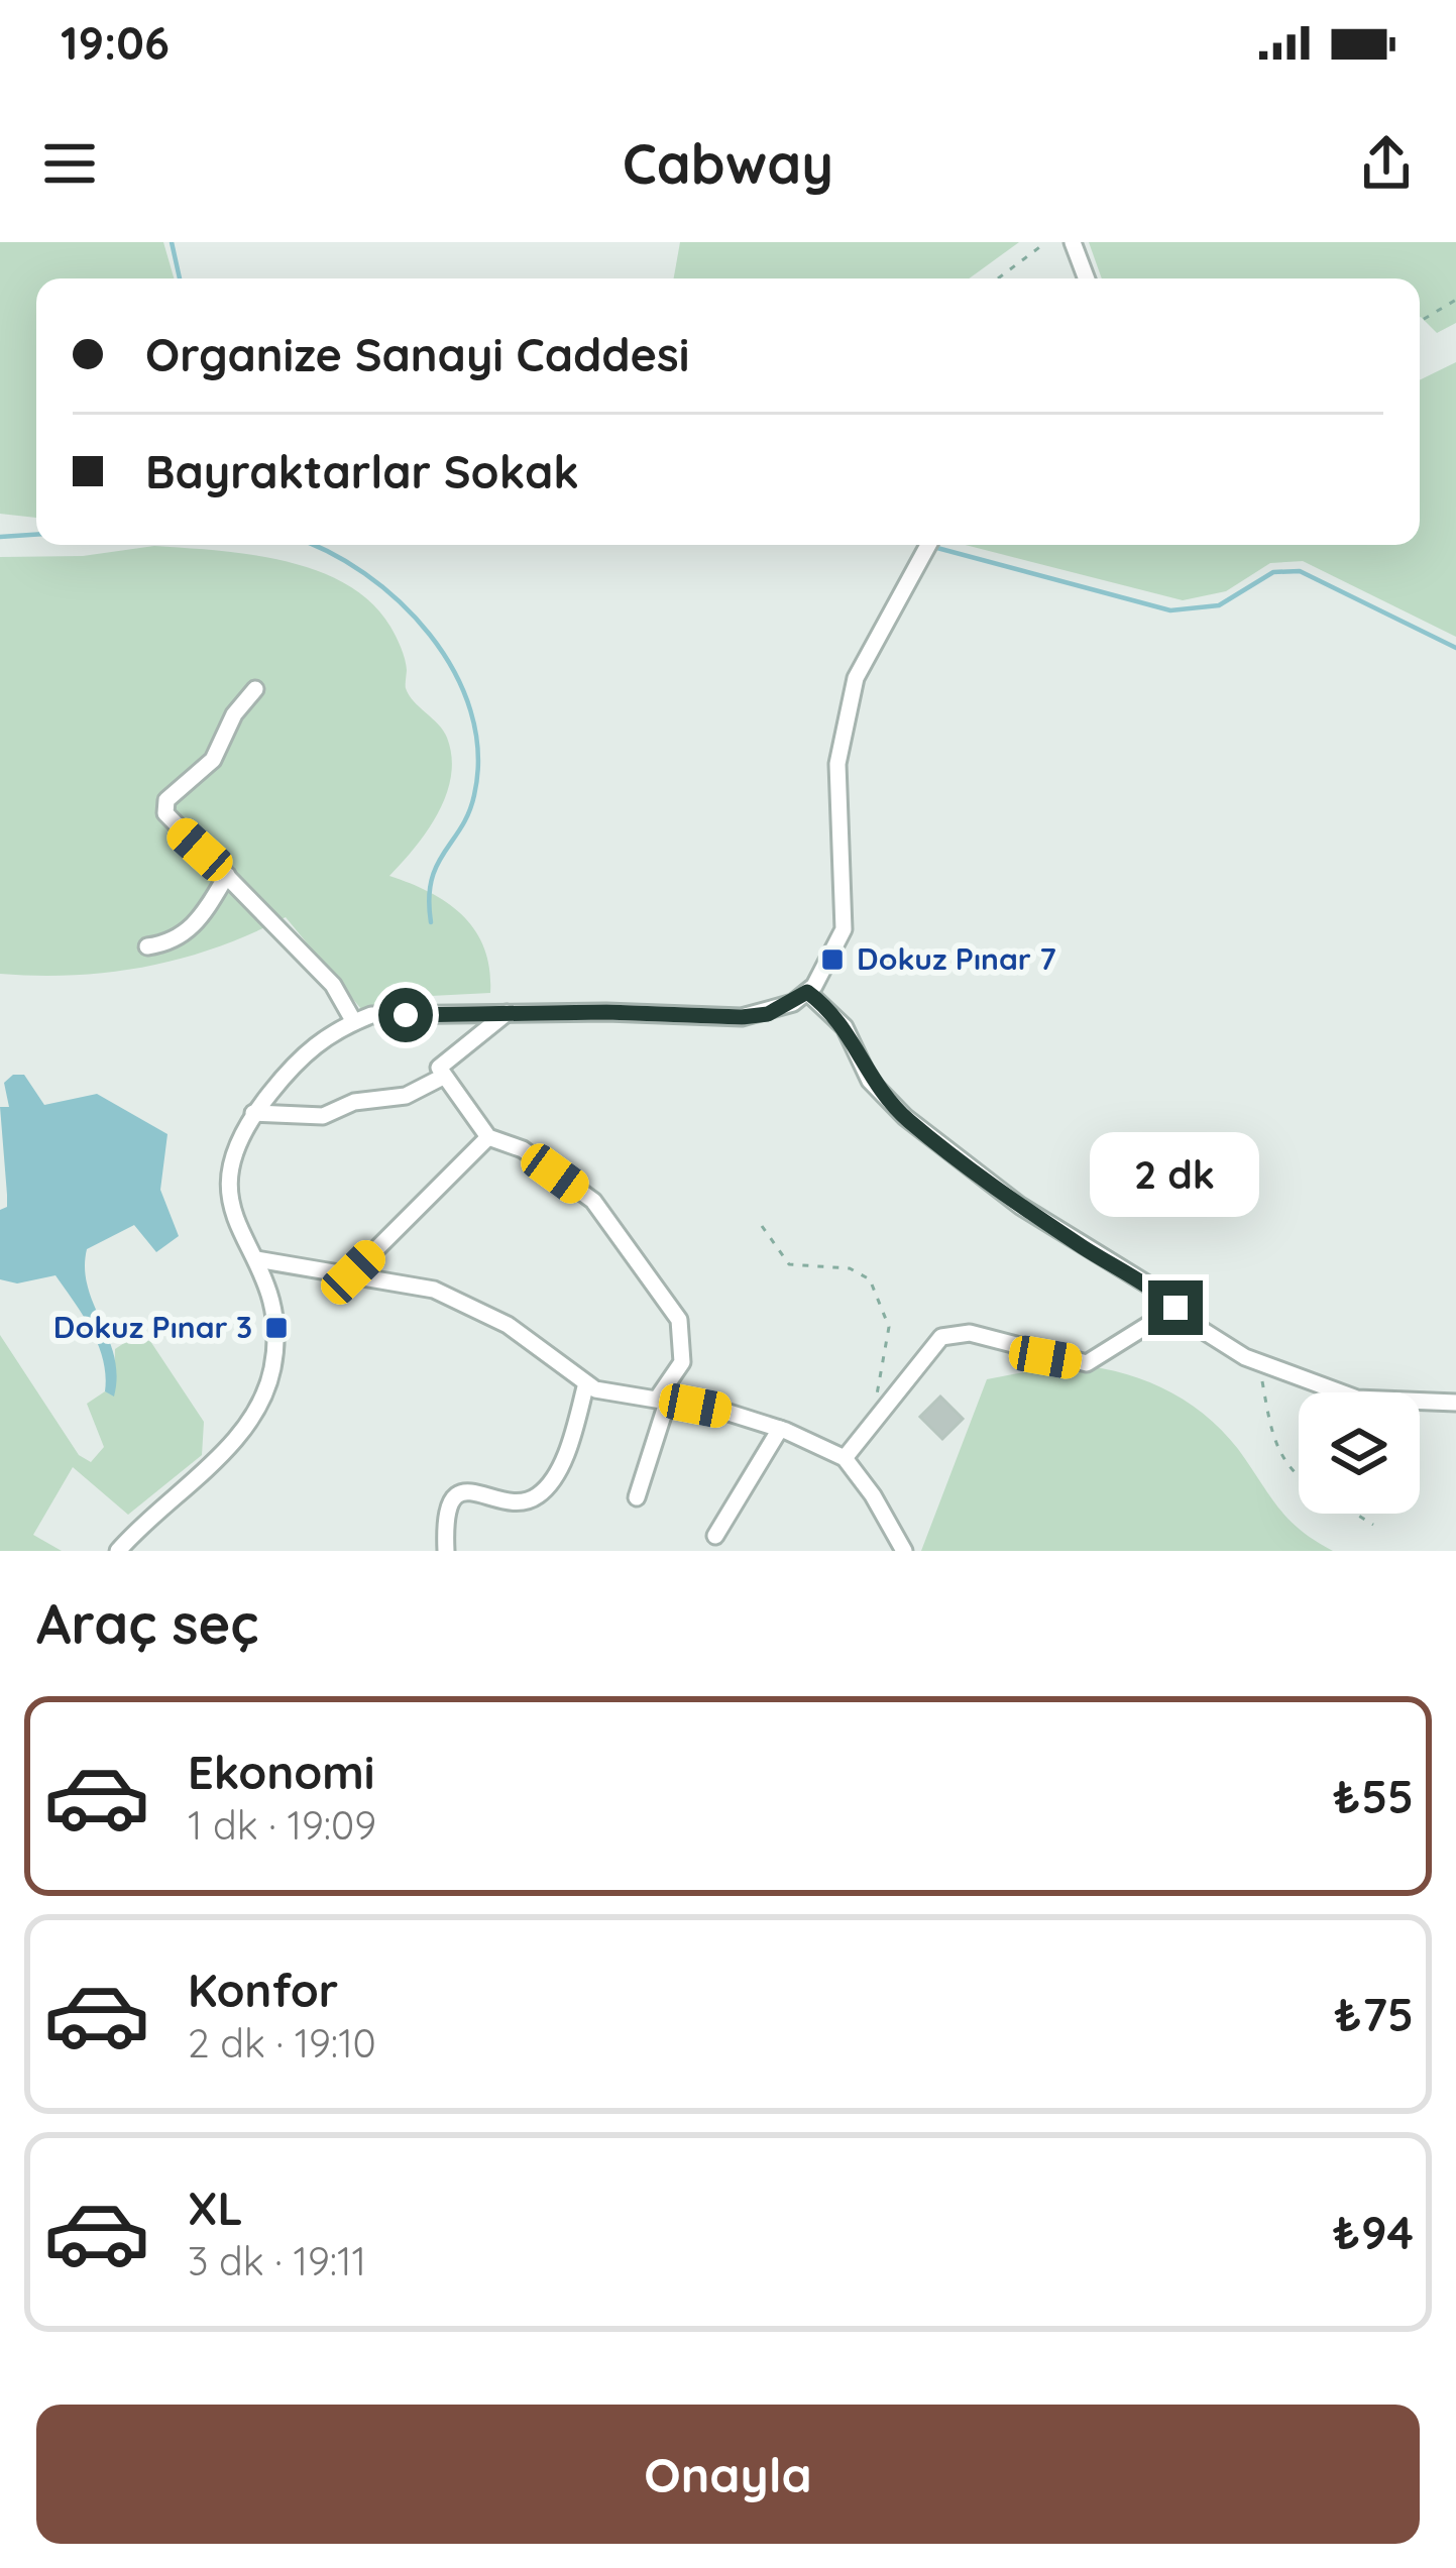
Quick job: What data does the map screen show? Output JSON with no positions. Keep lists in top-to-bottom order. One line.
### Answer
{"places":{"transit":["Dokuz Pınar 7","Dokuz Pınar 3"]},"page":{"status":"19:06","header":"Cabway","banner":["Organize Sanayi Caddesi","Bayraktarlar Sokak"],"bubble":"2 dk","heading":"Araç seç","list":[{"name":"Ekonomi","note":"1 dk · 19:09","value":"₺55"},{"name":"Konfor","note":"2 dk · 19:10","value":"₺75"},{"name":"XL","note":"3 dk · 19:11","value":"₺94"}],"buttons":"Onayla"}}
